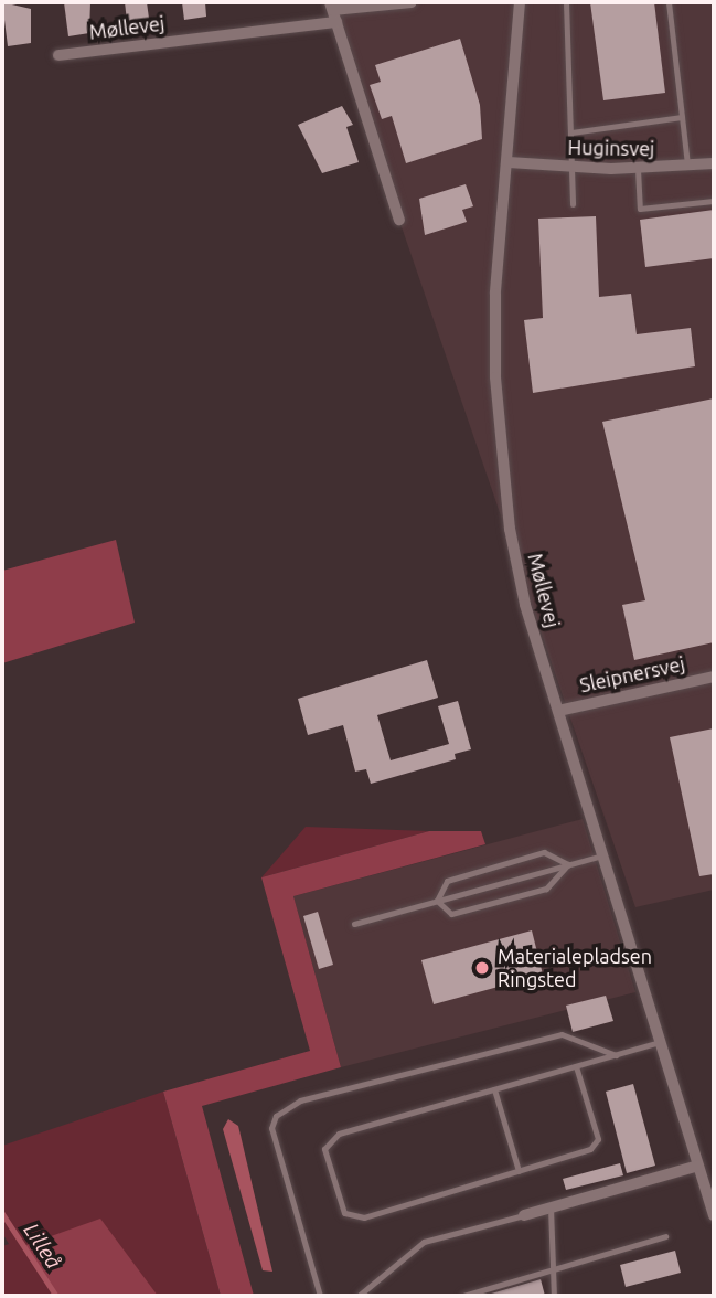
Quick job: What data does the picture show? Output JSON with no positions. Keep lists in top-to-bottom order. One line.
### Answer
{"streets":{"street":["Møllevej","Huginsvej","Sleipnersvej"]},"crossings":[["Møllevej","Huginsvej"],["Møllevej","Sleipnersvej"]],"water":["Lilleå"],"places":["Materialepladsen Ringsted"]}
